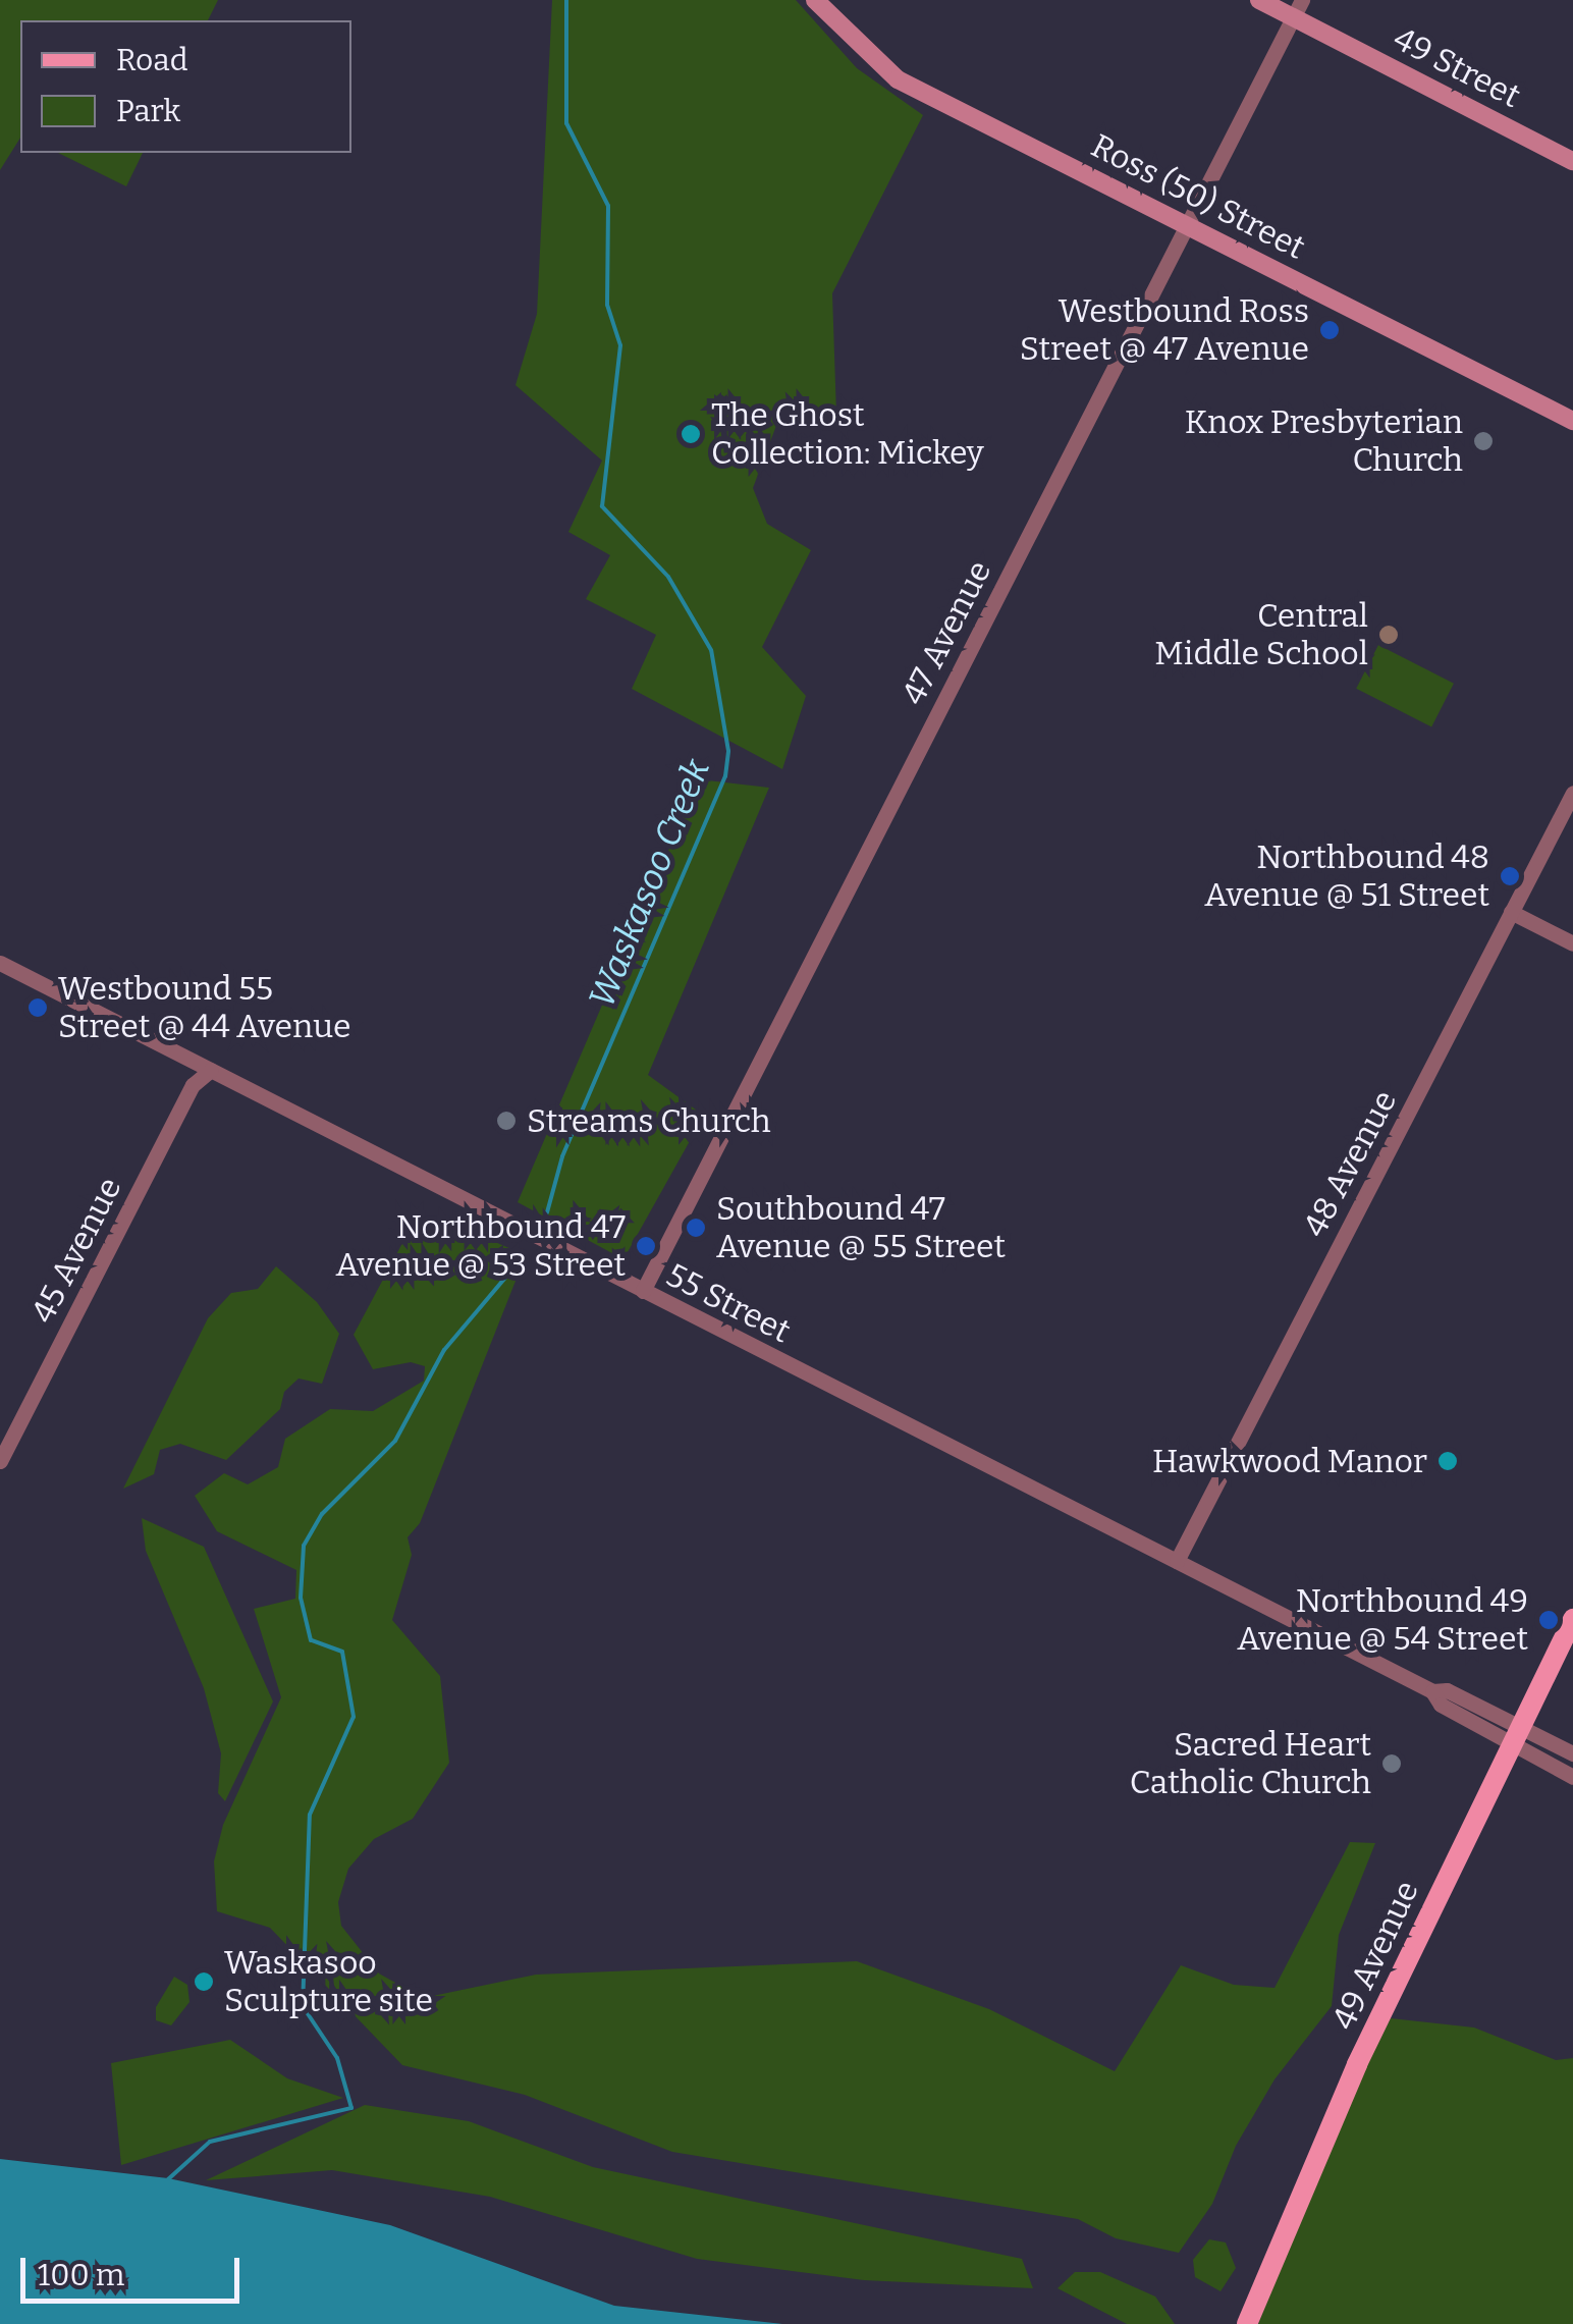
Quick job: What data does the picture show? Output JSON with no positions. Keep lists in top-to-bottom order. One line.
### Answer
{"streets":{"main road":["49 Street","Ross (50) Street","49 Avenue"],"street":["47 Avenue","48 Avenue","45 Avenue","55 Street"]},"crossings":[["49 Street","47 Avenue"],["Ross (50) Street","47 Avenue"],["47 Avenue","55 Street"],["48 Avenue","55 Street"],["45 Avenue","55 Street"],["55 Street","49 Avenue"]],"water":["Waskasoo Creek"],"places":["Westbound Ross Street @ 47 Avenue","The Ghost Collection: Mickey","Knox Presbyterian Church","Central Middle School","Northbound 48 Avenue @ 51 Street","Westbound 55 Street @ 44 Avenue","Streams Church","Southbound 47 Avenue @ 55 Street","Northbound 47 Avenue @ 53 Street","Hawkwood Manor","Northbound 49 Avenue @ 54 Street","Sacred Heart Catholic Church","Waskasoo Sculpture site"],"legend":["Road","Park"],"scale_bar":"100 m"}
